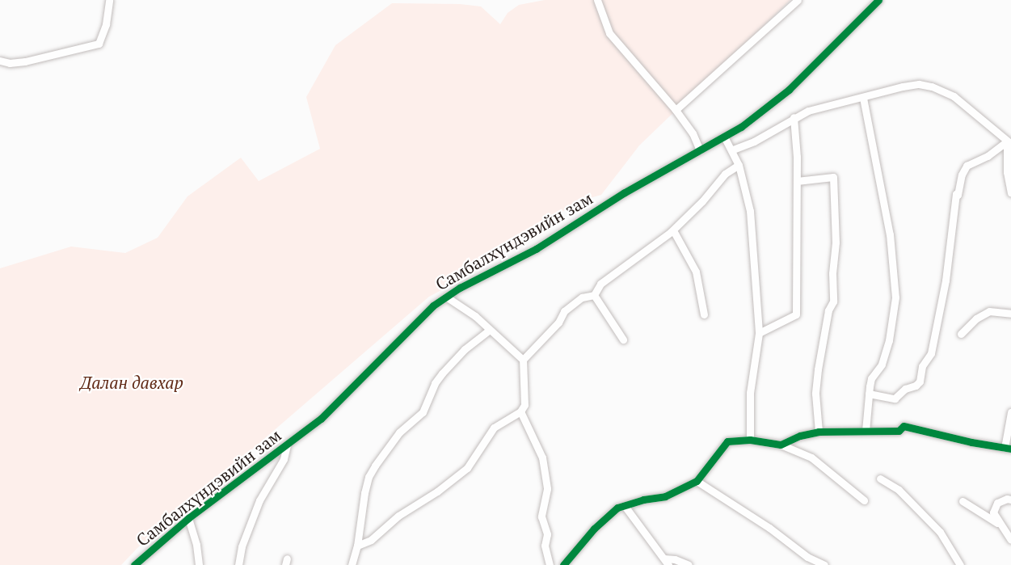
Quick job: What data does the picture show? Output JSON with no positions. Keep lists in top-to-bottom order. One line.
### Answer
{"streets":{"street":["Самбалхүндэвийн зам"]},"parks":["Далан давхар"]}
